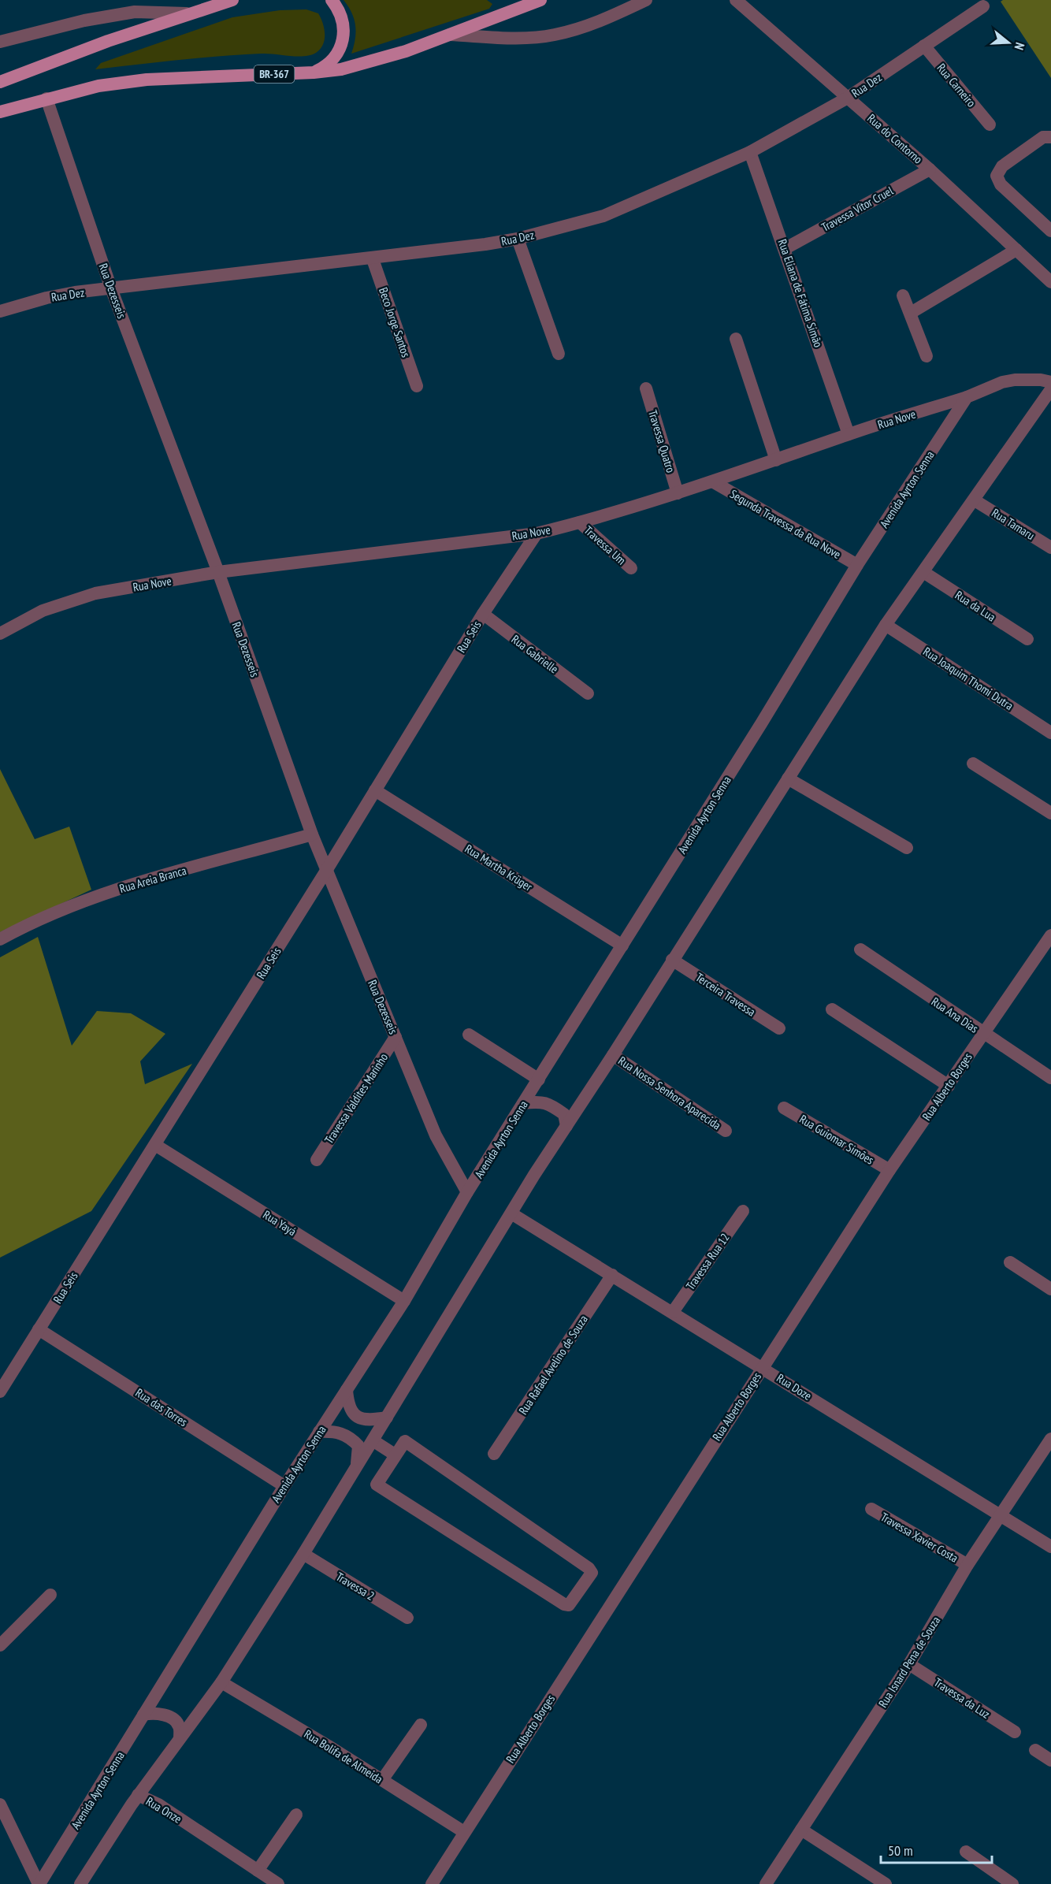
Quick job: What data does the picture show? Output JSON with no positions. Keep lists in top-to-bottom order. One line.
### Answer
{"streets":{"main road":["BR-367"],"street":["Rua Dez","Rua Carneiro","Rua do Contorno","Travessa Vítor Cruel","Rua Dezesseis","Rua Eliana de Fátima Simão","Beco Jorge Santos","Rua Nove","Travessa Quatro","Avenida Ayrton Senna","Segunda Travessa da Rua Nove","Rua Tamaru","Travessa Um","Rua da Lua","Rua Seis","Rua Gabrielle","Rua Joaquim Thomi Dutra","Rua Martha Krüger","Rua Areia Branca","Terceira Travessa","Rua Ana Dias","Rua Alberto Borges","Rua Nossa Senhora Aparecida","Travessa Valdites Marinho","Rua Guiomar Simões","Rua Yayá","Travessa Rua 12","Rua Rafael Avelino de Souza","Rua Doze","Rua das Torres","Travessa Xavier Costa","Travessa 2","Rua Isnard Pena de Souza","Travessa da Luz","Rua Bolifa de Almeida","Rua Onze"]},"crossings":[["BR-367","Rua Dezesseis"],["Rua Dez","Rua Carneiro"],["Rua Dez","Rua do Contorno"],["Rua Dez","Rua Dezesseis"],["Rua Dez","Rua Eliana de Fátima Simão"],["Rua Dez","Beco Jorge Santos"],["Rua do Contorno","Travessa Vítor Cruel"],["Travessa Vítor Cruel","Rua Eliana de Fátima Simão"],["Rua Dezesseis","Rua Nove"],["Rua Dezesseis","Avenida Ayrton Senna"],["Rua Dezesseis","Rua Seis"],["Rua Dezesseis","Rua Areia Branca"],["Rua Dezesseis","Travessa Valdites Marinho"],["Rua Eliana de Fátima Simão","Rua Nove"],["Rua Nove","Travessa Quatro"],["Rua Nove","Avenida Ayrton Senna"],["Rua Nove","Segunda Travessa da Rua Nove"],["Rua Nove","Travessa Um"],["Rua Nove","Rua Seis"],["Avenida Ayrton Senna","Segunda Travessa da Rua Nove"],["Avenida Ayrton Senna","Rua Martha Krüger"],["Avenida Ayrton Senna","Rua Yayá"],["Avenida Ayrton Senna","Rua das Torres"],["Rua Seis","Rua Gabrielle"],["Rua Seis","Rua Martha Krüger"],["Rua Seis","Rua Yayá"],["Rua Seis","Rua das Torres"],["Rua Ana Dias","Rua Alberto Borges"],["Rua Alberto Borges","Rua Guiomar Simões"],["Rua Alberto Borges","Rua Doze"],["Rua Alberto Borges","Rua Bolifa de Almeida"],["Travessa Rua 12","Rua Doze"],["Rua Rafael Avelino de Souza","Rua Doze"],["Rua Doze","Rua Isnard Pena de Souza"],["Travessa Xavier Costa","Rua Isnard Pena de Souza"],["Rua Isnard Pena de Souza","Travessa da Luz"]],"scale_bar":"50 m","north":"right"}
